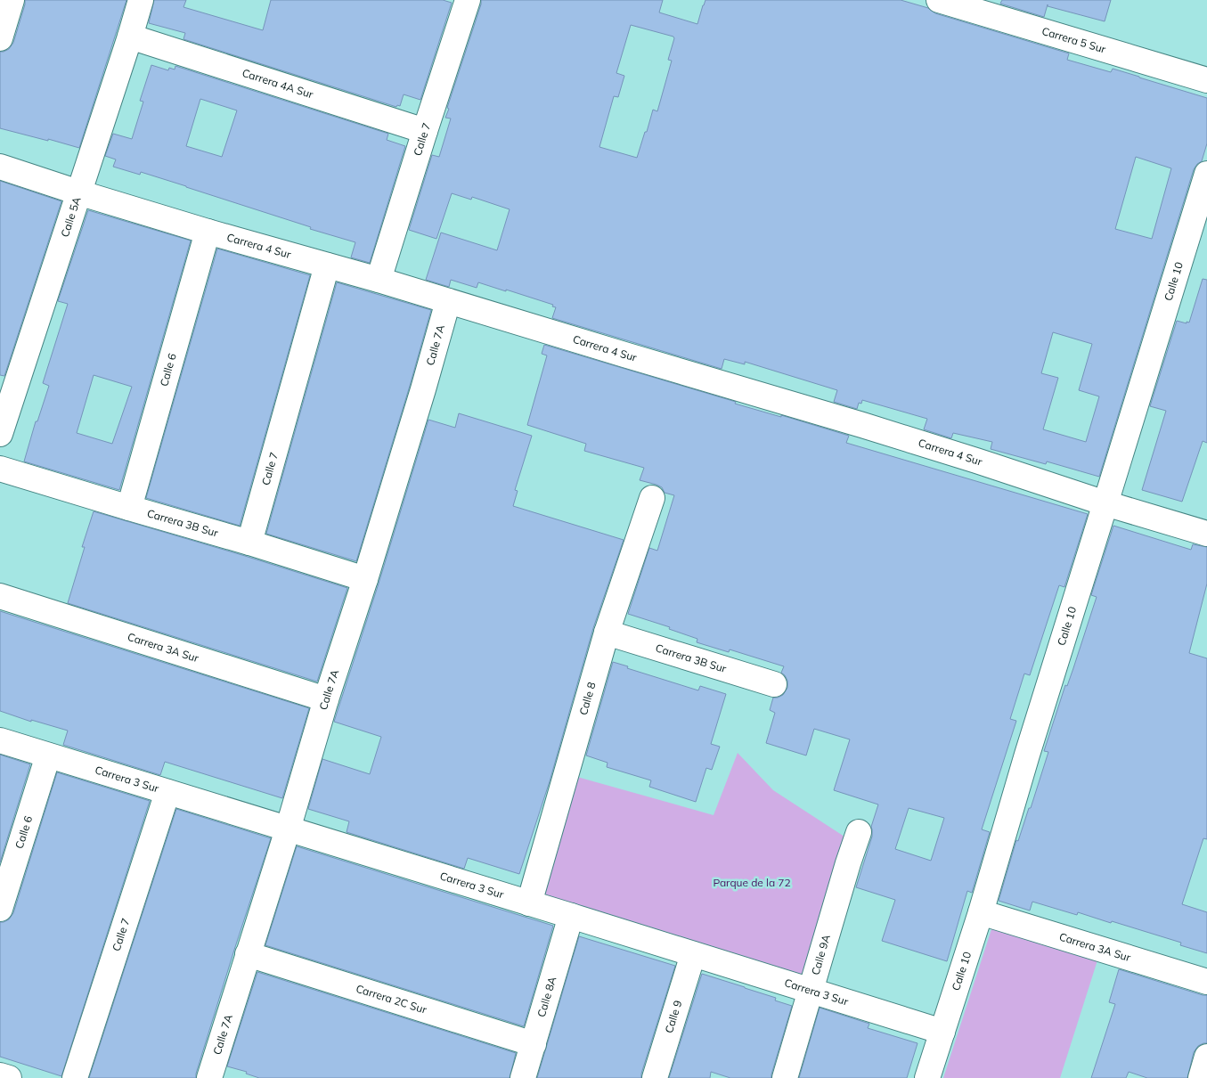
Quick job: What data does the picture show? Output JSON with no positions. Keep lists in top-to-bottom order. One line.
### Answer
{"streets":{"street":["Carrera 5 Sur","Carrera 4A Sur","Calle 7","Calle 5A","Carrera 4 Sur","Calle 10","Calle 7A","Calle 6","Carrera 3B Sur","Carrera 3A Sur","Calle 8","Carrera 3 Sur","Calle 9A","Calle 8A","Carrera 2C Sur","Calle 9"]},"crossings":[["Carrera 4A Sur","Calle 7"],["Carrera 4A Sur","Calle 5A"],["Calle 7","Carrera 4 Sur"],["Calle 7","Carrera 3B Sur"],["Calle 7","Carrera 3 Sur"],["Calle 5A","Carrera 4 Sur"],["Carrera 4 Sur","Calle 10"],["Carrera 4 Sur","Calle 7A"],["Carrera 4 Sur","Calle 6"],["Calle 10","Carrera 3A Sur"],["Calle 10","Carrera 3 Sur"],["Calle 7A","Carrera 3B Sur"],["Calle 7A","Carrera 3A Sur"],["Calle 7A","Carrera 3 Sur"],["Calle 7A","Carrera 2C Sur"],["Calle 6","Carrera 3B Sur"],["Calle 6","Carrera 3 Sur"],["Carrera 3B Sur","Calle 8"],["Calle 8","Carrera 3 Sur"],["Carrera 3 Sur","Calle 9A"],["Carrera 3 Sur","Calle 8A"],["Carrera 3 Sur","Calle 9"],["Calle 8A","Carrera 2C Sur"]],"parks":["Parque de la 72"]}
